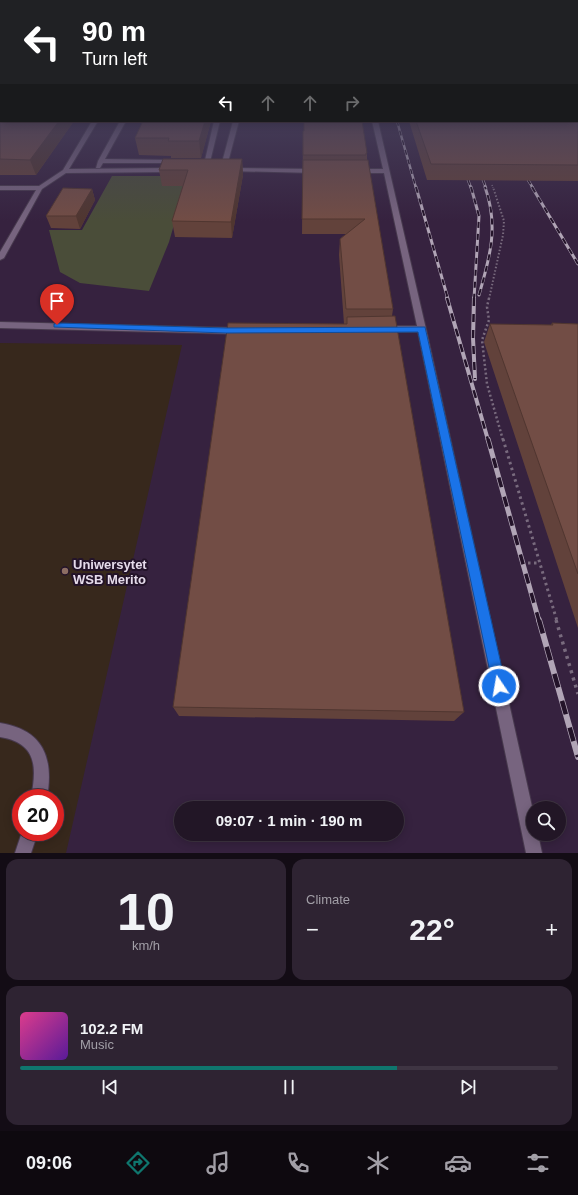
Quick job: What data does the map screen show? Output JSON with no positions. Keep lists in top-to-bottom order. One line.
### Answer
{"places":["Uniwersytet WSB Merito"],"page":{"turn":["90 m","Turn left"],"limit":"20","trip":"09:07 · 1 min · 190 m","tile":[["10","km/h"],"Climate"],"heat":["−","22°","+"],"song":["102.2 FM","Music"],"tabs":"09:06"}}
